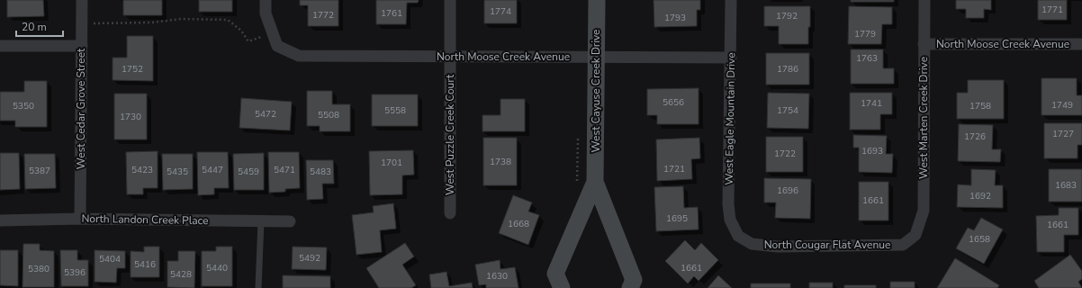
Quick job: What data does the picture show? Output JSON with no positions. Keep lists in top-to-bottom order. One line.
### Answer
{"streets":{"street":["North Moose Creek Avenue","West Cayuse Creek Drive","West Cedar Grove Street","West Marten Creek Drive","West Eagle Mountain Drive","West Puzzle Creek Court","North Landon Creek Place","North Cougar Flat Avenue"]},"crossings":[["North Moose Creek Avenue","West Cayuse Creek Drive"],["North Moose Creek Avenue","West Marten Creek Drive"],["North Moose Creek Avenue","West Eagle Mountain Drive"],["North Moose Creek Avenue","West Puzzle Creek Court"],["West Cedar Grove Street","North Landon Creek Place"],["West Marten Creek Drive","North Cougar Flat Avenue"],["West Eagle Mountain Drive","North Cougar Flat Avenue"]],"house_numbers":["1771","1774","1761","1772","1792","1793","1779","1763","1752","1786","5656","1741","1749","5350","1758","5558","1754","5472","5508","1730","1727","1726","1693","1722","1738","1701","1721","5423","5447","5471","5387","5435","5459","5483","1683","1696","1692","1661","1695","1668","1661","1658","5492","5404","5416","5440","1661","5380","5396","5428","1630"],"scale_bar":"20 m"}
